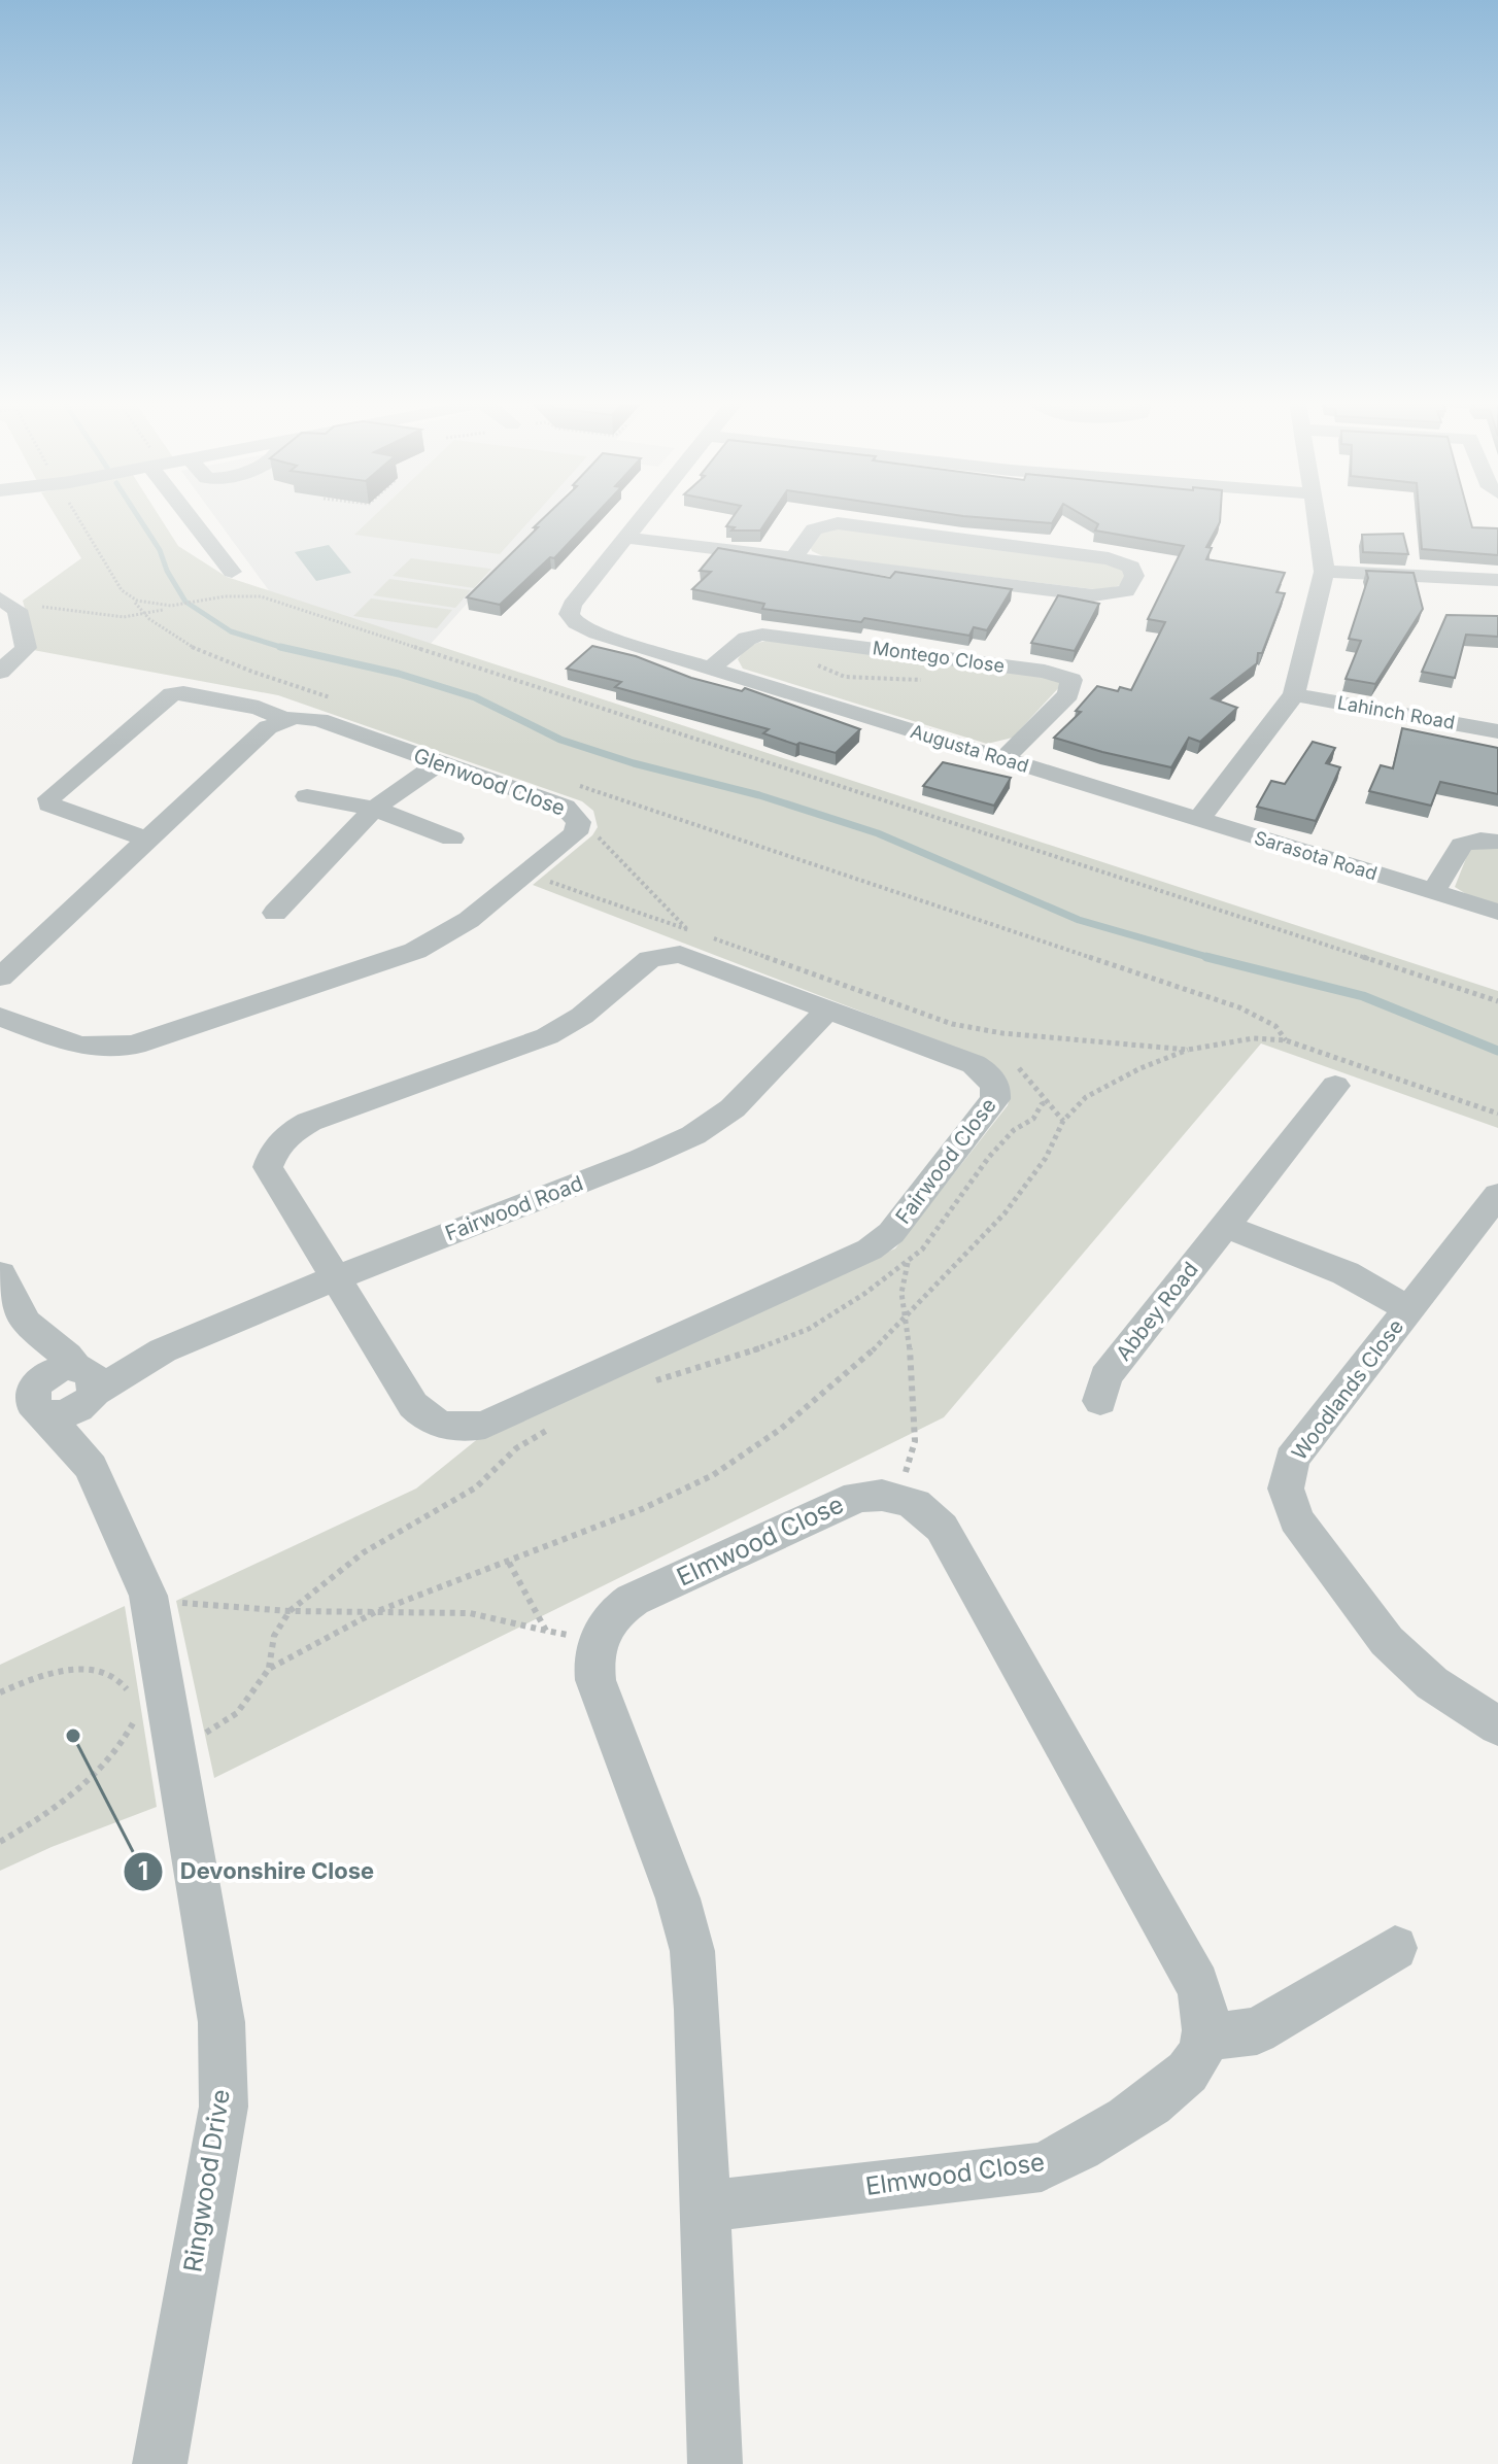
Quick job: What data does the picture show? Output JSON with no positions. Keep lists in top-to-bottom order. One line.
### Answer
{"streets":{"street":["Montego Close","Lahinch Road","Augusta Road","Glenwood Close","Sarasota Road","Fairwood Close","Fairwood Road","Abbey Road","Woodlands Close","Elmwood Close","Ringwood Drive"]},"crossings":[["Montego Close","Augusta Road"],["Augusta Road","Sarasota Road"],["Fairwood Close","Fairwood Road"],["Fairwood Road","Ringwood Drive"]],"places":["Devonshire Close"]}
